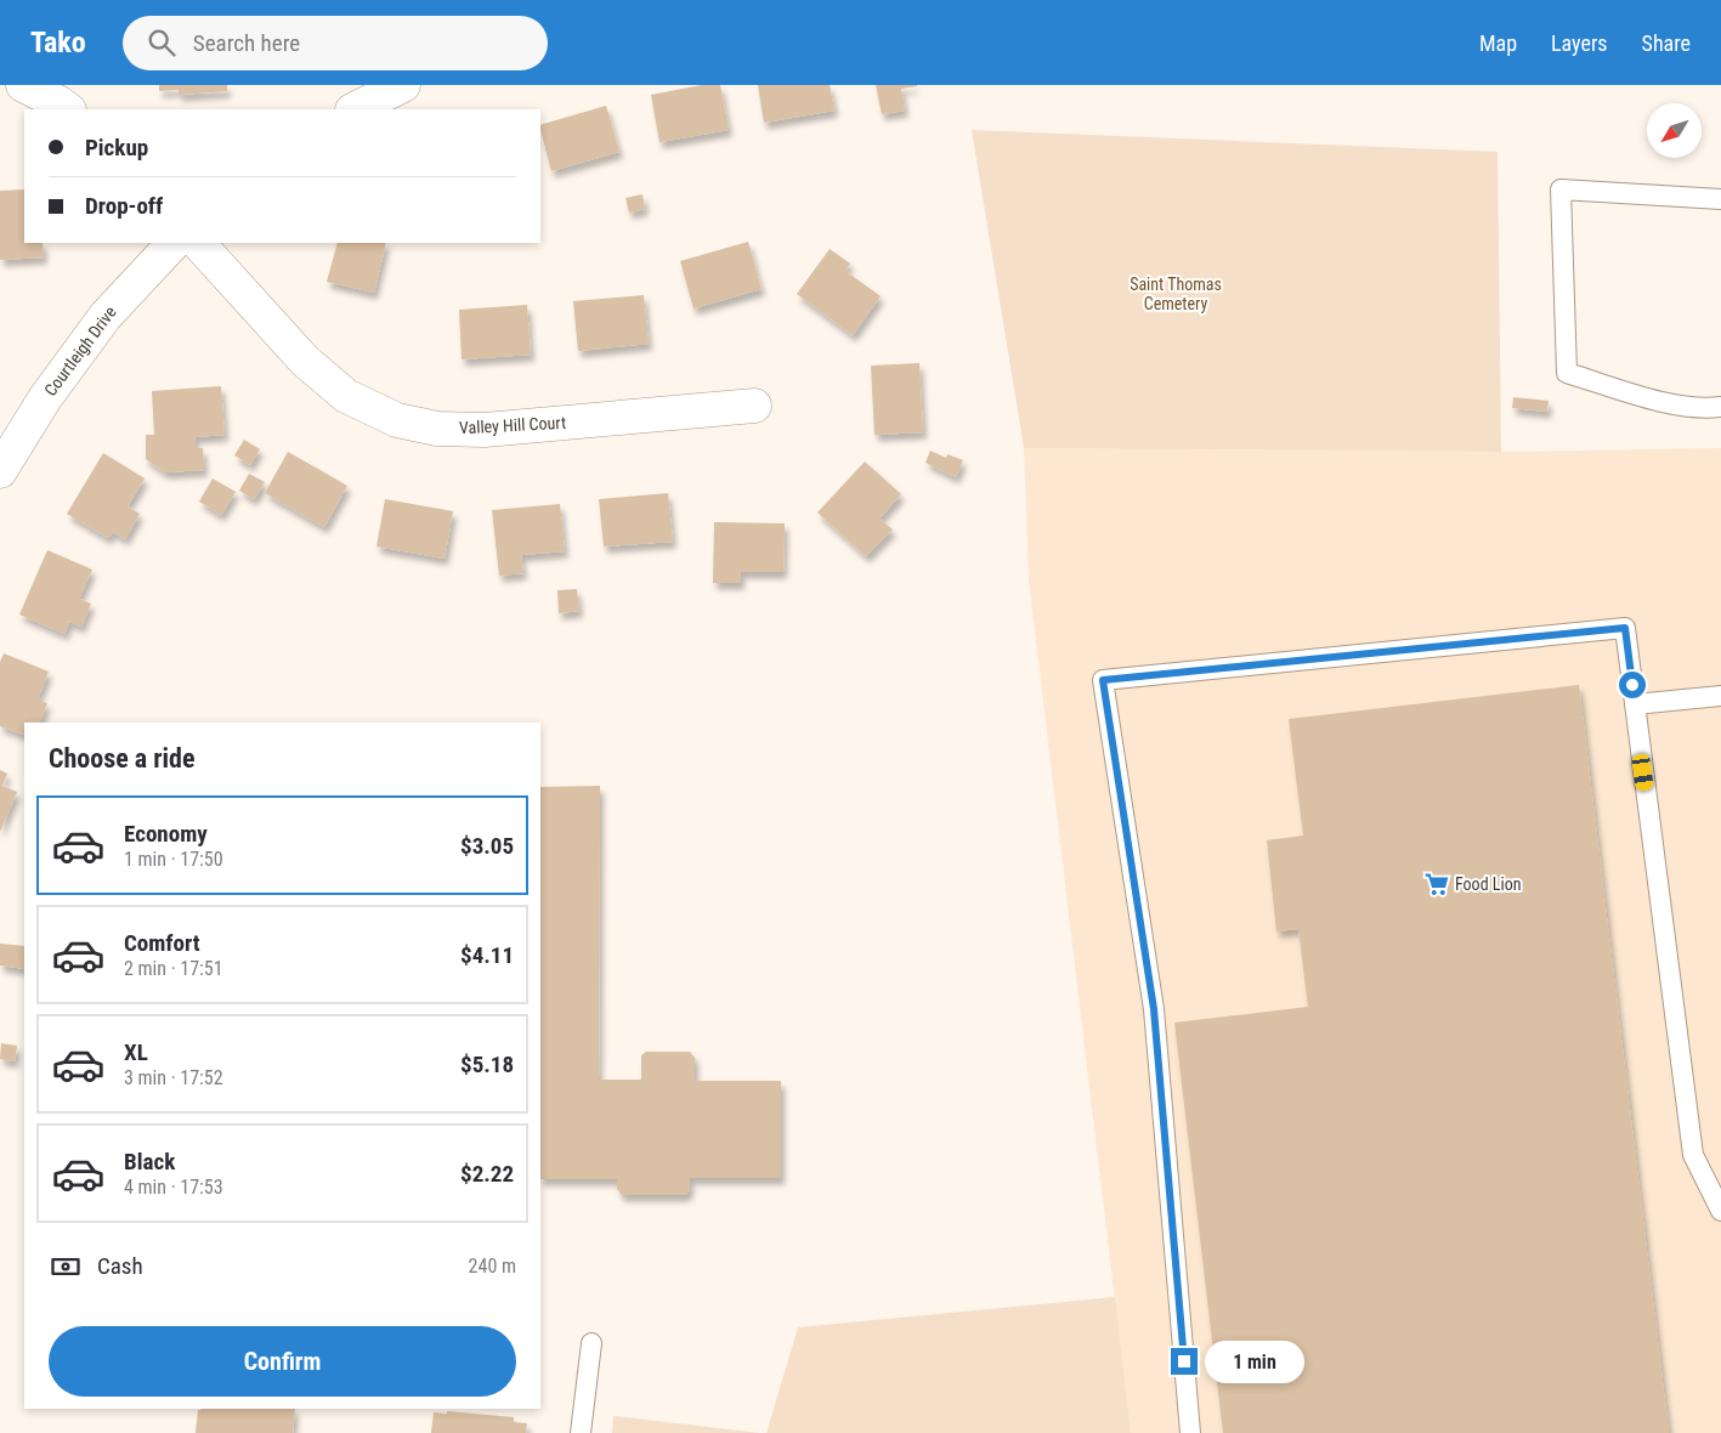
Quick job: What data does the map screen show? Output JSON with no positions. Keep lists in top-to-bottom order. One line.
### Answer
{"streets":{"street":["Courtleigh Drive","Valley Hill Court"]},"parks":["Saint Thomas Cemetery"],"places":{"supermarket":["Food Lion"]},"north":"bottom left","page":{"header":"Tako","search":"Search here","nav":["Map","Layers","Share"],"banner":["Pickup","Drop-off"],"heading":"Choose a ride","list":[{"name":"Economy","note":"1 min · 17:50","value":"$3.05"},{"name":"Comfort","note":"2 min · 17:51","value":"$4.11"},{"name":"XL","note":"3 min · 17:52","value":"$5.18"},{"name":"Black","note":"4 min · 17:53","value":"$2.22"}],"pay":["Cash","240 m"],"buttons":"Confirm","bubble":"1 min"}}
